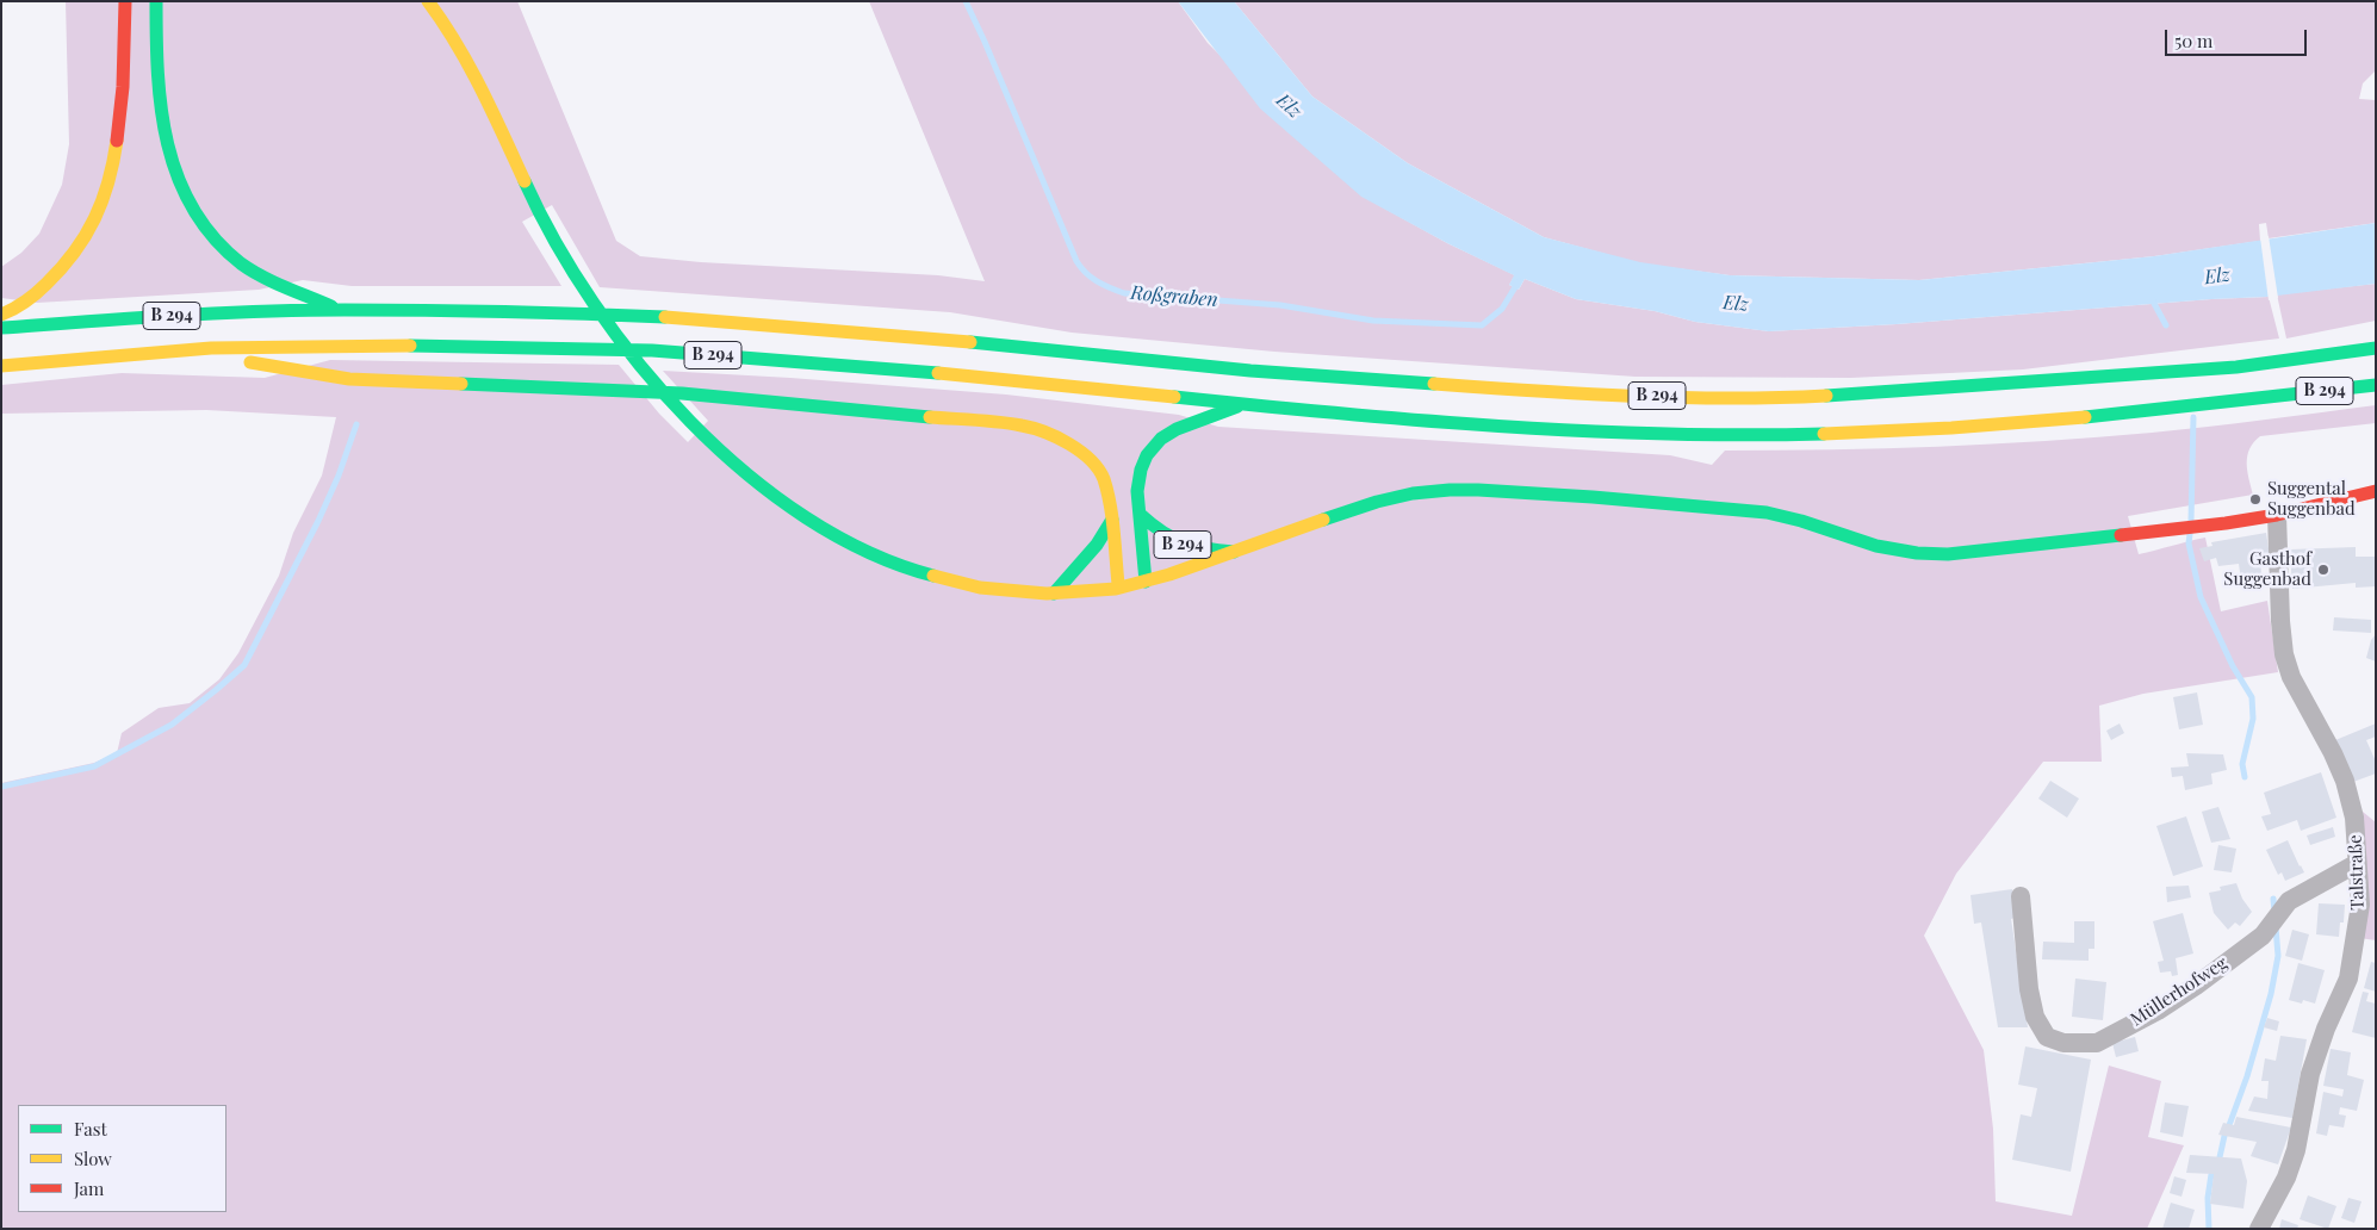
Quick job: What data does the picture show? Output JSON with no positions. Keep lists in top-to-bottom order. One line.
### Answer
{"streets":{"main road":["B 294"],"street":["Talstraße","Müllerhofweg"]},"crossings":[["Talstraße","Müllerhofweg"]],"water":["Elz","Roßgraben"],"places":["Suggental Suggenbad","Gasthof Suggenbad"],"legend":["Fast","Slow","Jam"],"scale_bar":"50 m"}
